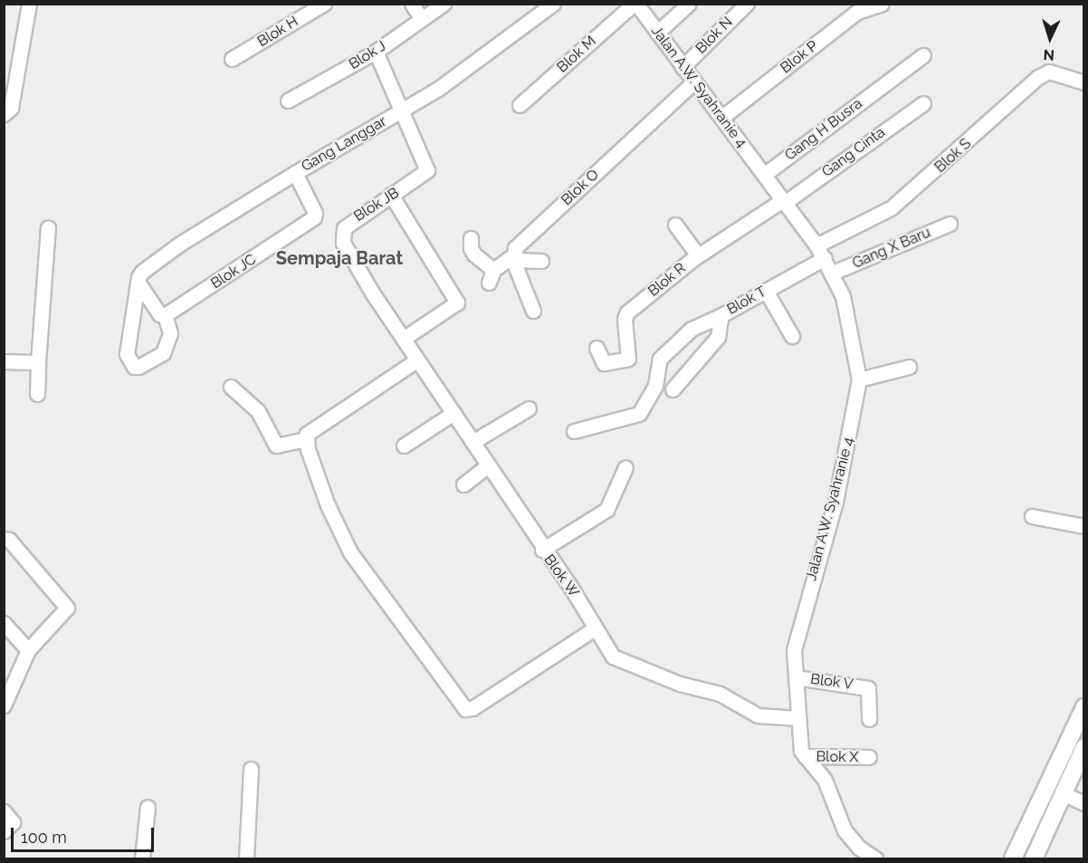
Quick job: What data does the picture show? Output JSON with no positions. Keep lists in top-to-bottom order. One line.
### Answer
{"streets":{"street":["Blok H","Blok N","Blok M","Blok J","Blok P","Jalan A.W. Syahranie 4","Gang H Busra","Gang Langgar","Gang Cinta","Blok S","Blok O","Blok JB","Gang X Baru","Blok JC","Blok R","Blok T","Blok W","Blok V","Blok X"]},"crossings":[["Blok N","Jalan A.W. Syahranie 4"],["Blok M","Jalan A.W. Syahranie 4"],["Blok P","Jalan A.W. Syahranie 4"],["Jalan A.W. Syahranie 4","Gang H Busra"],["Jalan A.W. Syahranie 4","Gang Cinta"],["Jalan A.W. Syahranie 4","Blok S"],["Jalan A.W. Syahranie 4","Blok O"],["Jalan A.W. Syahranie 4","Gang X Baru"],["Jalan A.W. Syahranie 4","Blok R"],["Jalan A.W. Syahranie 4","Blok T"],["Jalan A.W. Syahranie 4","Blok W"],["Jalan A.W. Syahranie 4","Blok V"],["Jalan A.W. Syahranie 4","Blok X"],["Gang Langgar","Blok JB"],["Gang Langgar","Blok JC"],["Gang Cinta","Blok R"],["Blok JB","Blok W"]],"districts":["Sempaja Barat"],"scale_bar":"100 m","north":"bottom"}
